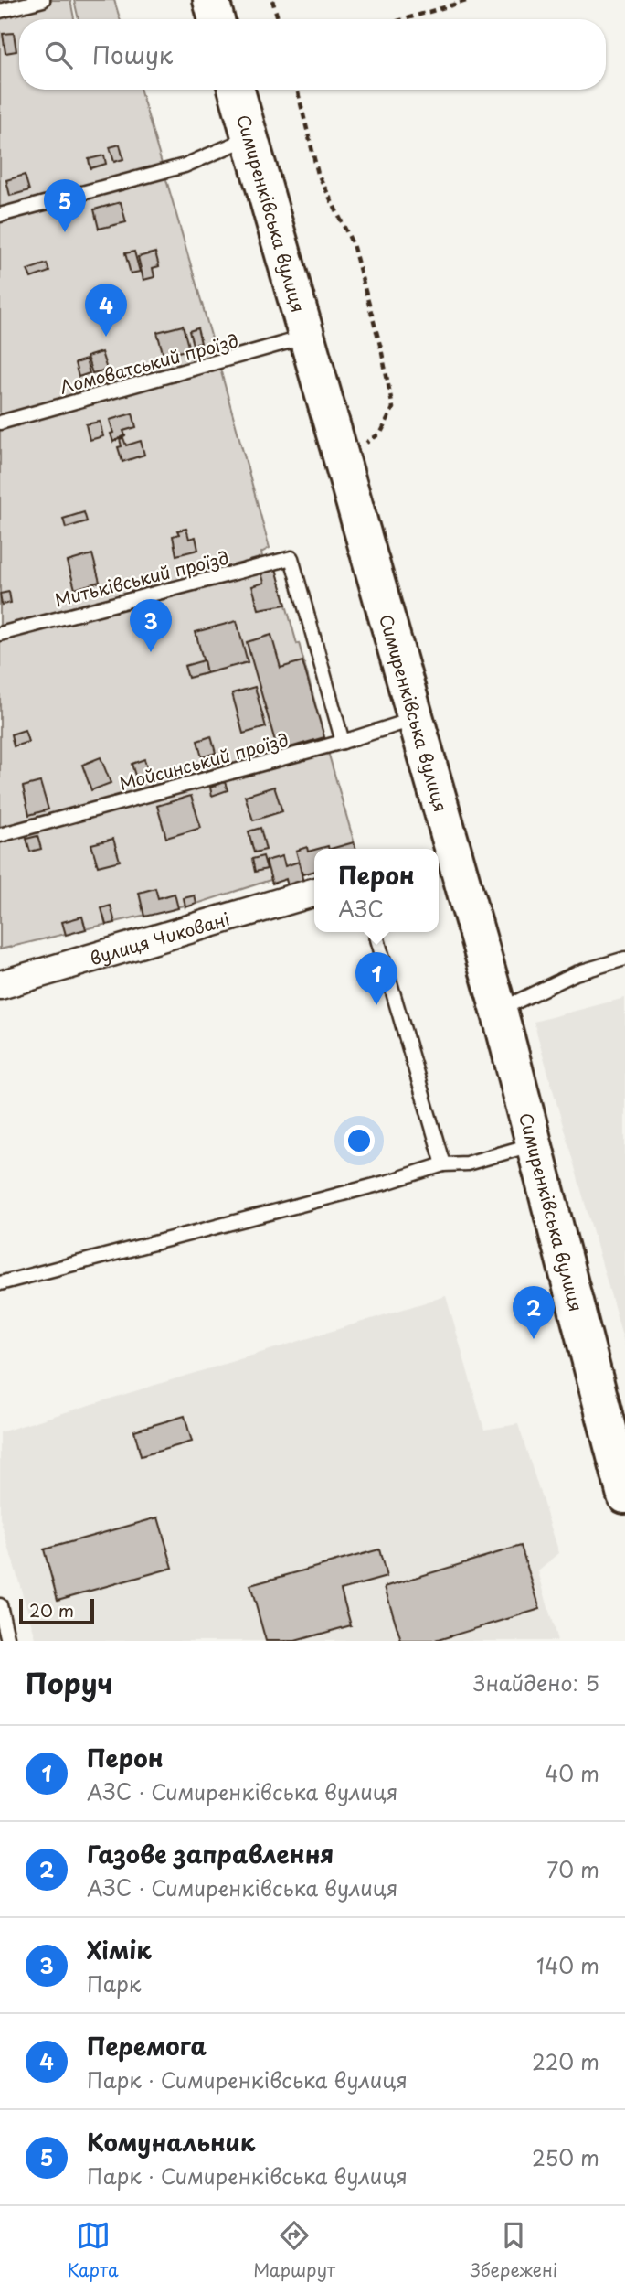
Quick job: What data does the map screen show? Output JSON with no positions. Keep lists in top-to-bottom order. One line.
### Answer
{"streets":{"main road":["Симиренківська вулиця"],"street":["вулиця Чиковані"],"lane":["Ломоватський проїзд","Митьківський проїзд","Мойсинський проїзд"]},"crossings":[["Симиренківська вулиця","Ломоватський проїзд"],["Симиренківська вулиця","Мойсинський проїзд"],["Митьківський проїзд","Мойсинський проїзд"]],"scale_bar":"20 m","page":{"search":"Пошук","pins":["5","4","3","1","2"],"popup":["Перон","АЗС"],"scale":"20 m","heading":["Поруч","Знайдено: 5"],"list":[{"mark":"1","name":"Перон","note":"АЗС · Симиренківська вулиця","value":"40 m"},{"mark":"2","name":"Газове заправлення","note":"АЗС · Симиренківська вулиця","value":"70 m"},{"mark":"3","name":"Хімік","note":"Парк","value":"140 m"},{"mark":"4","name":"Перемога","note":"Парк · Симиренківська вулиця","value":"220 m"},{"mark":"5","name":"Комунальник","note":"Парк · Симиренківська вулиця","value":"250 m"}],"nav":["Карта","Маршрут","Збережені"]}}
